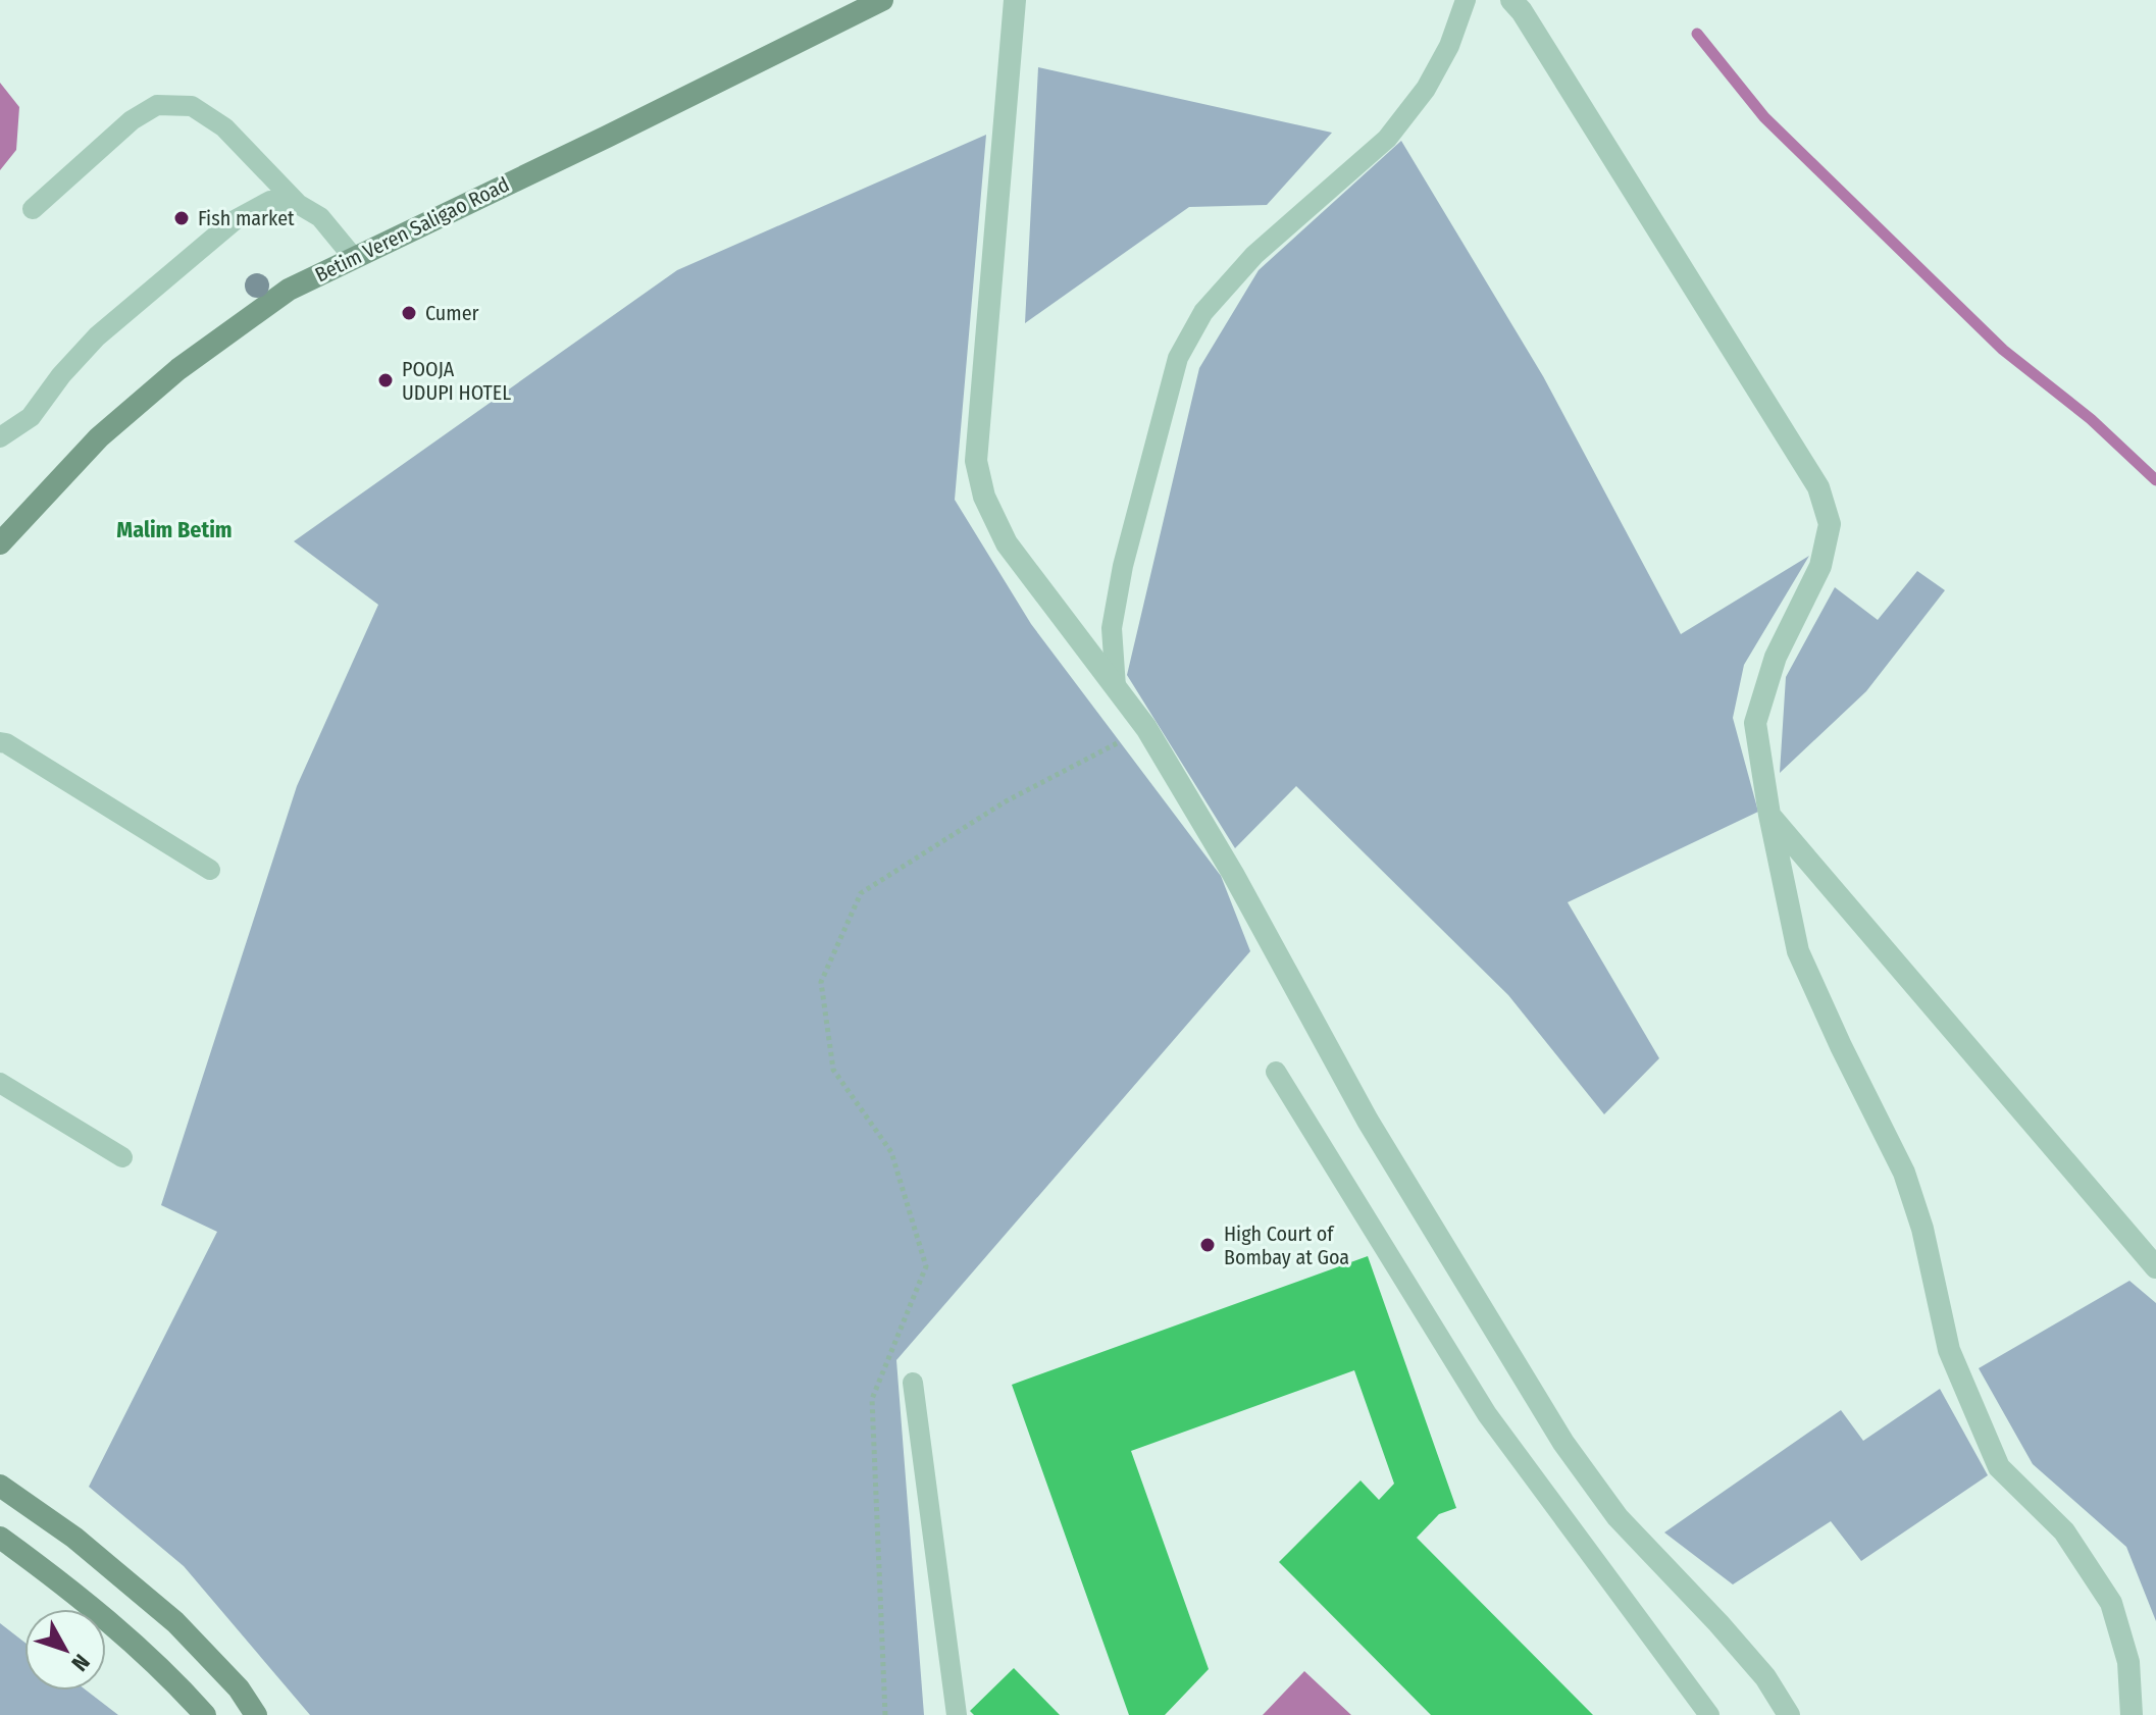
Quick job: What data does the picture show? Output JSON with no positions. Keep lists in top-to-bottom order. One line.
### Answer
{"streets":{"main road":["Betim Veren Saligao Road"]},"districts":["Malim Betim"],"places":["Fish market","Cumer","POOJA UDUPI HOTEL","High Court of Bombay at Goa"],"north":"bottom right"}
